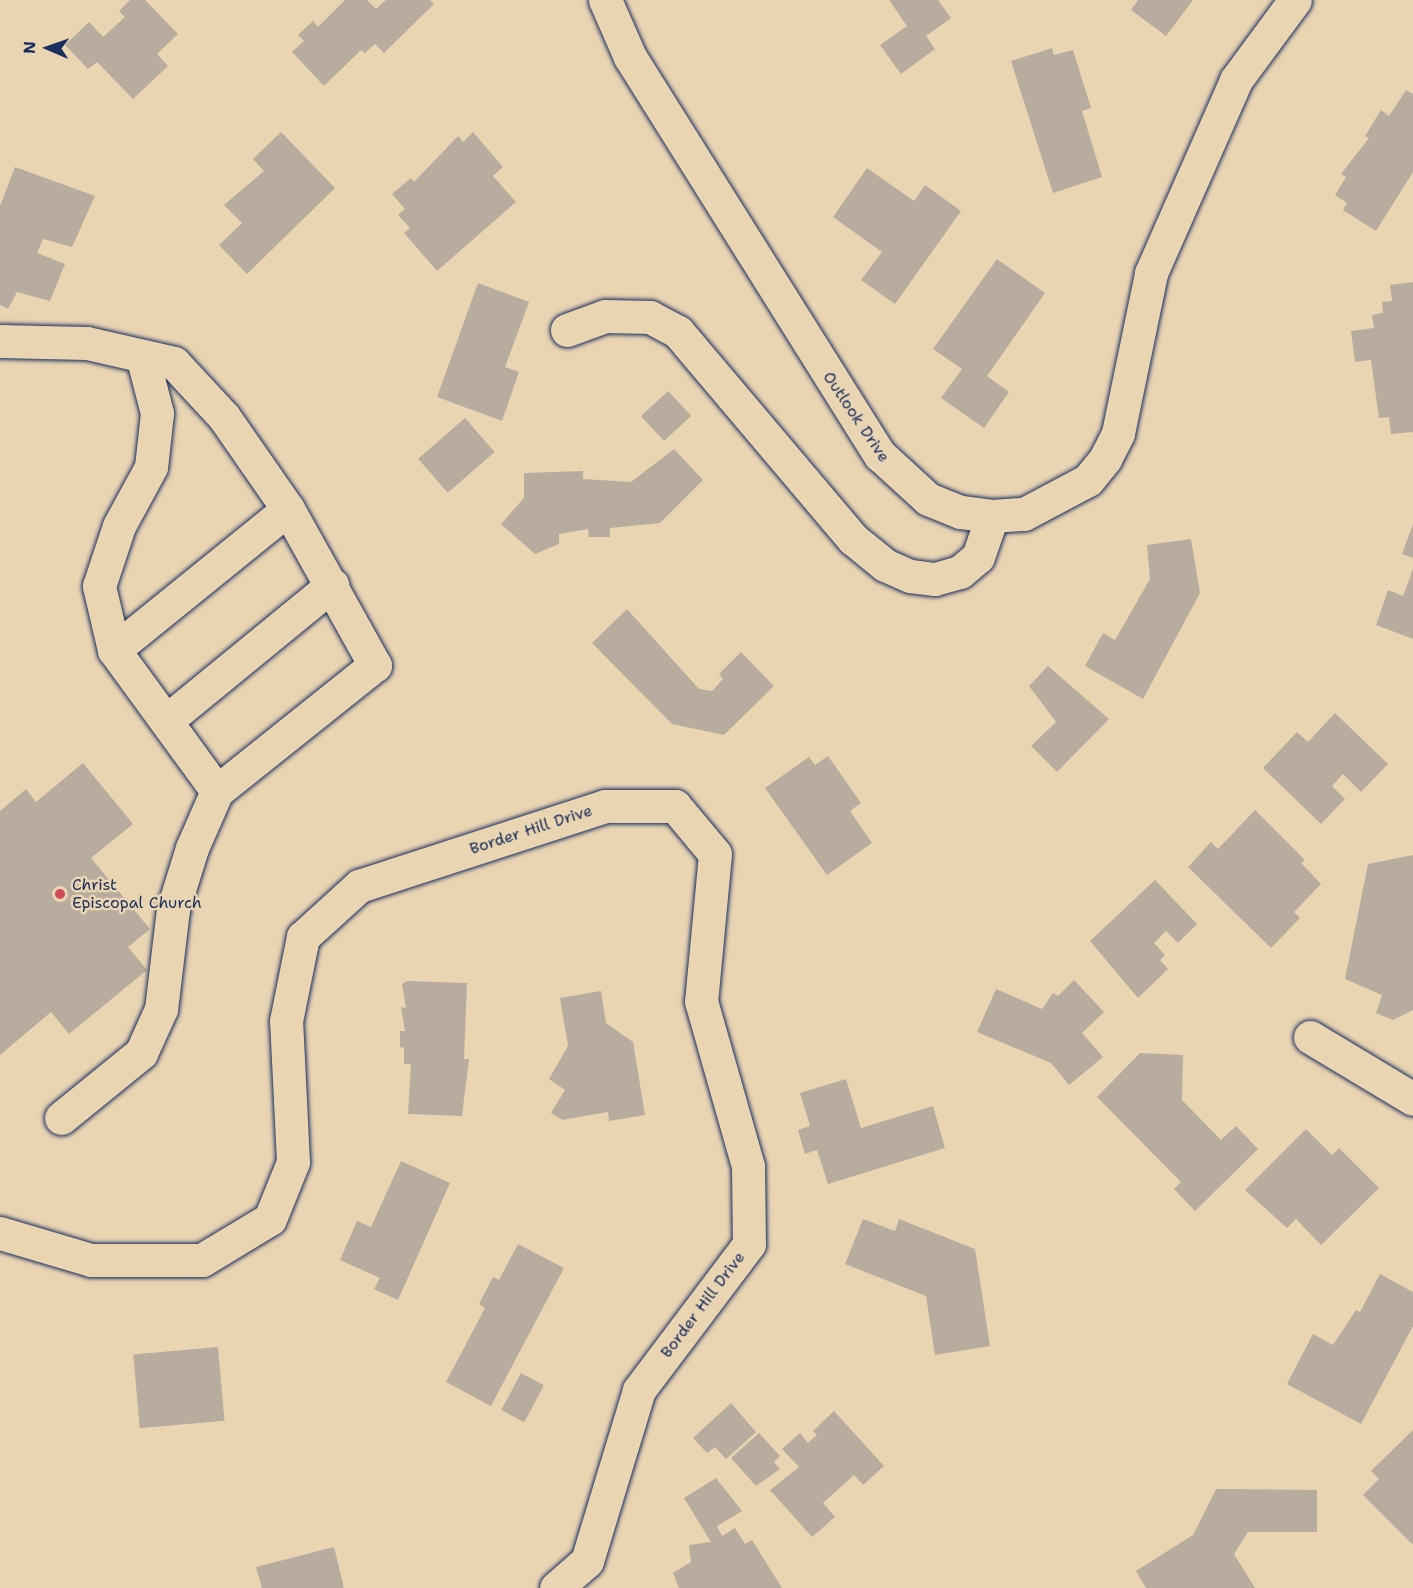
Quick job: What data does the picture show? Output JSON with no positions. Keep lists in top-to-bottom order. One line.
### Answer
{"streets":{"street":["Outlook Drive","Border Hill Drive"]},"places":["Christ Episcopal Church"],"north":"left"}
